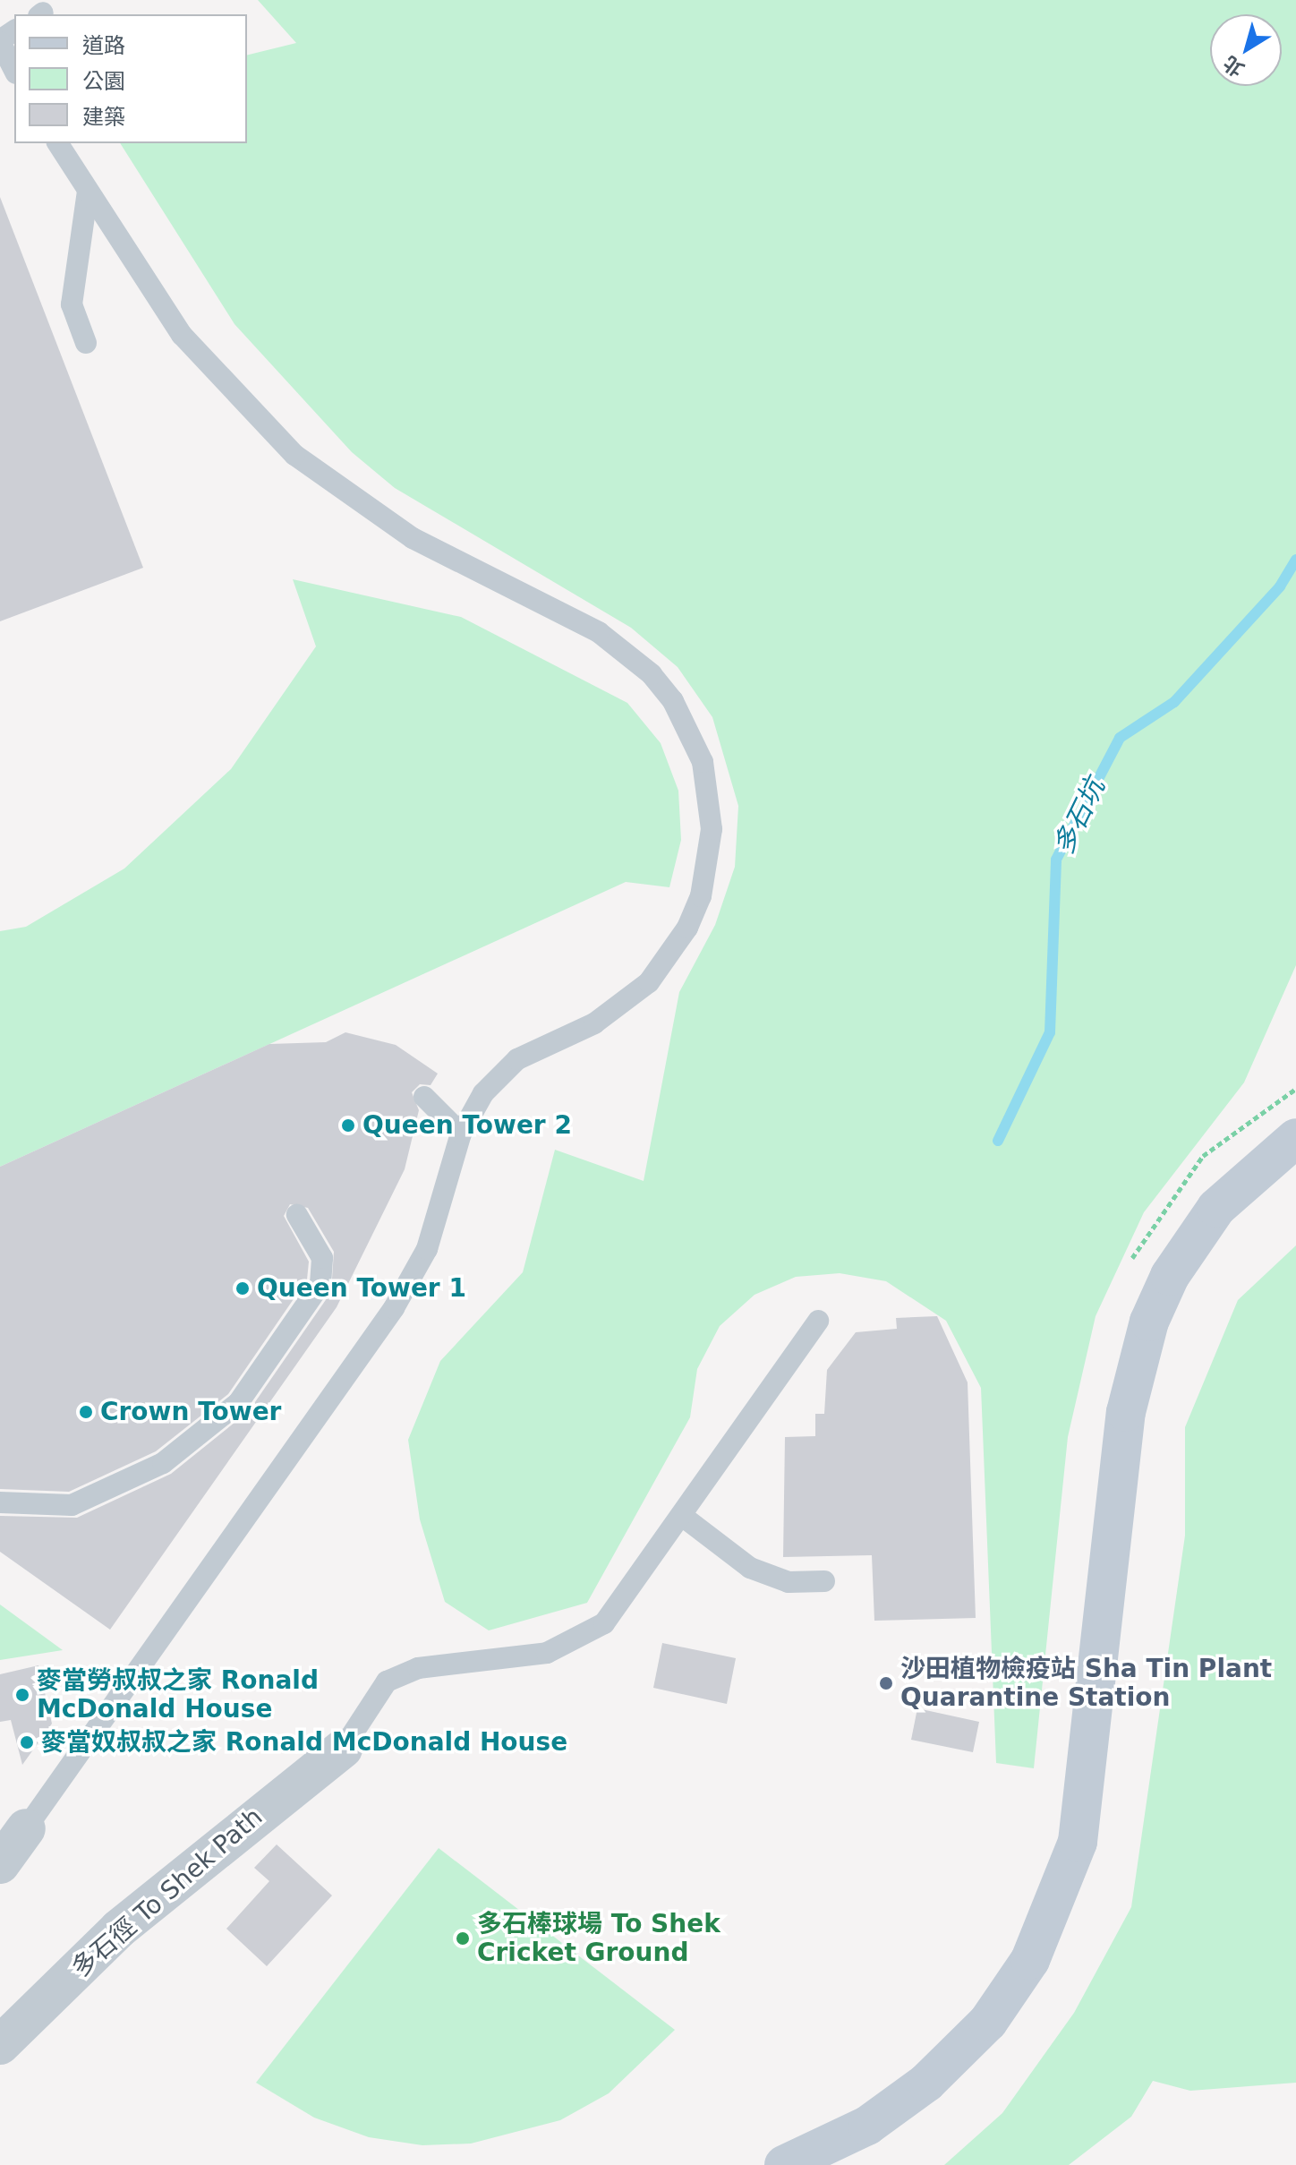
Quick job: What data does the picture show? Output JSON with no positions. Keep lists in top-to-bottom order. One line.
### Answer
{"streets":{"street":["多石徑 To Shek Path"]},"water":["多石坑"],"places":["Queen Tower 2","Queen Tower 1","Crown Tower","沙田植物檢疫站 Sha Tin Plant Quarantine Station","麥當勞叔叔之家 Ronald McDonald House","麥當奴叔叔之家 Ronald McDonald House","多石棒球場 To Shek Cricket Ground"],"legend":["道路","公園","建築"],"north":"bottom left"}
